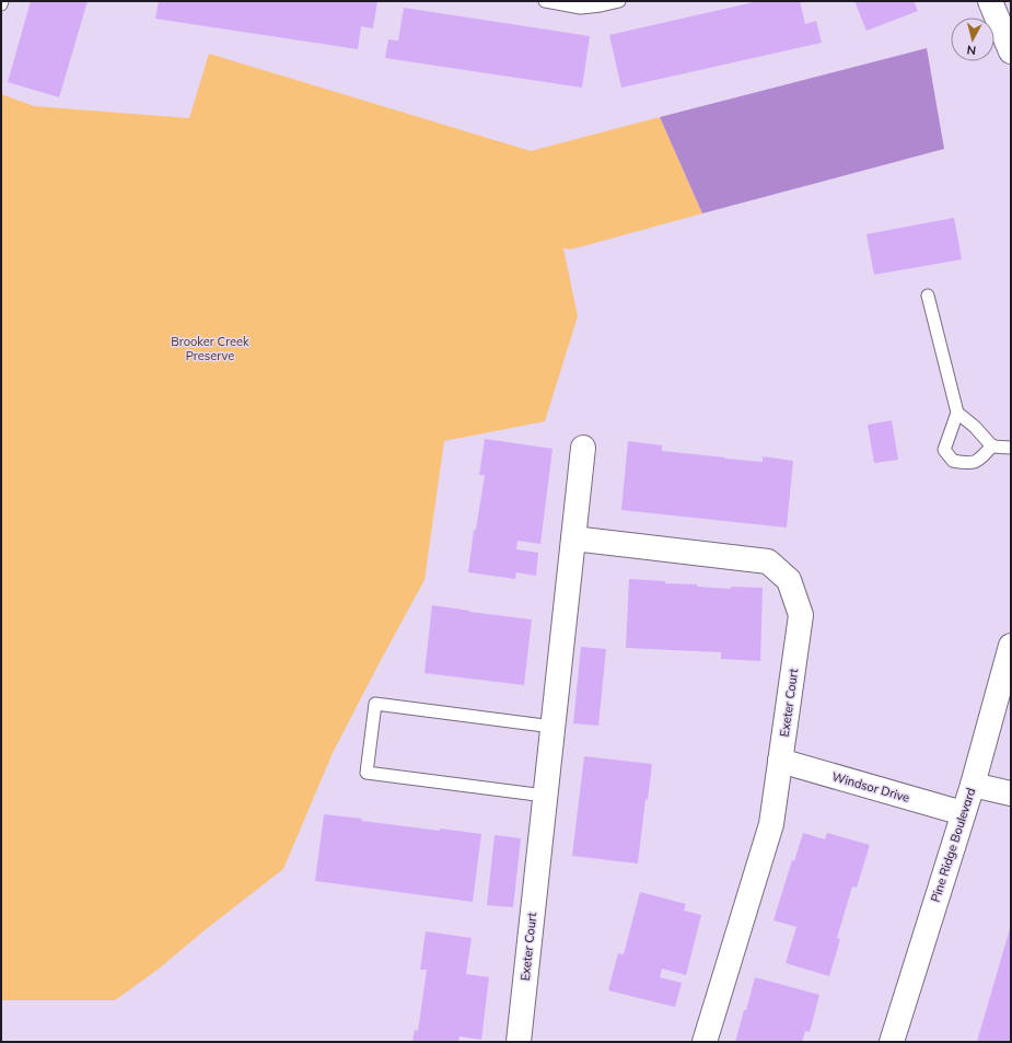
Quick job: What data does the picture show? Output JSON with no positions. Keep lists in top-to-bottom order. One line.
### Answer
{"streets":{"street":["Exeter Court","Windsor Drive","Pine Ridge Boulevard"]},"crossings":[["Exeter Court","Windsor Drive"],["Windsor Drive","Pine Ridge Boulevard"]],"parks":["Brooker Creek Preserve"],"north":"bottom"}
